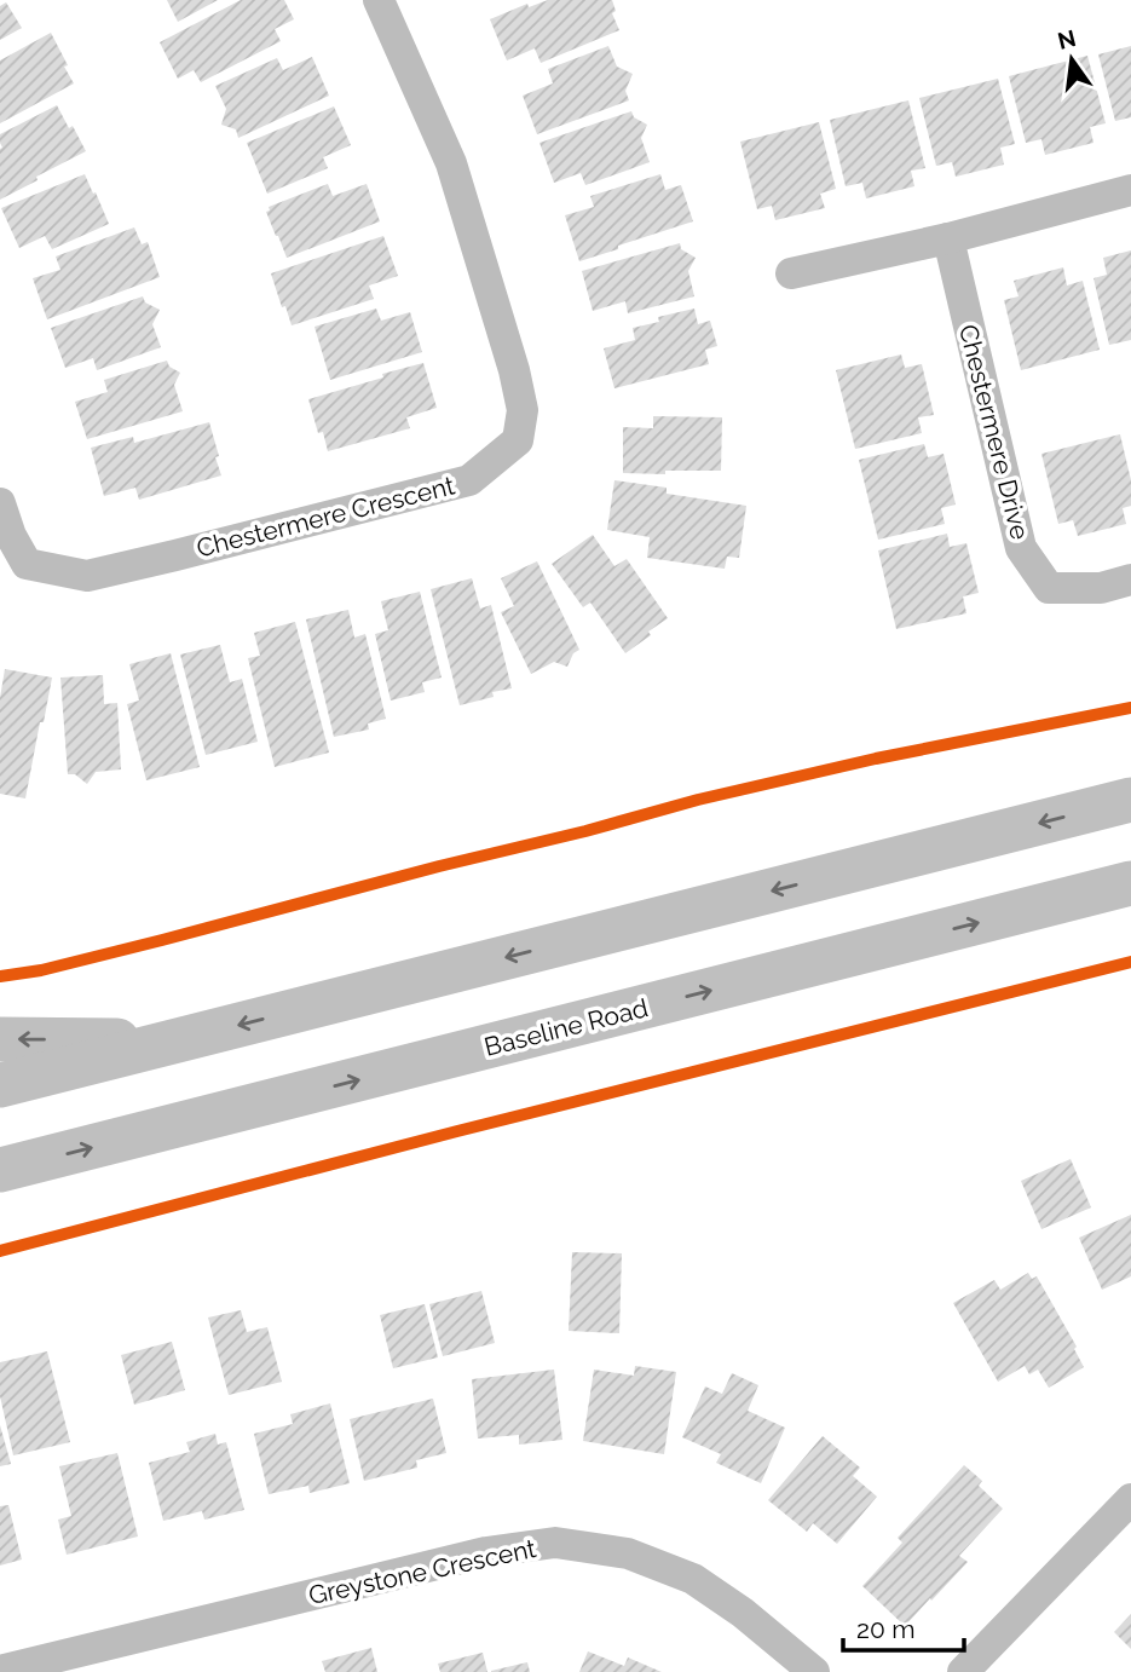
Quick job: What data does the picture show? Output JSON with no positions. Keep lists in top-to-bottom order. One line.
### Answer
{"streets":{"main road":["Baseline Road"],"street":["Chestermere Drive","Chestermere Crescent","Greystone Crescent"]},"scale_bar":"20 m","north":"top"}
